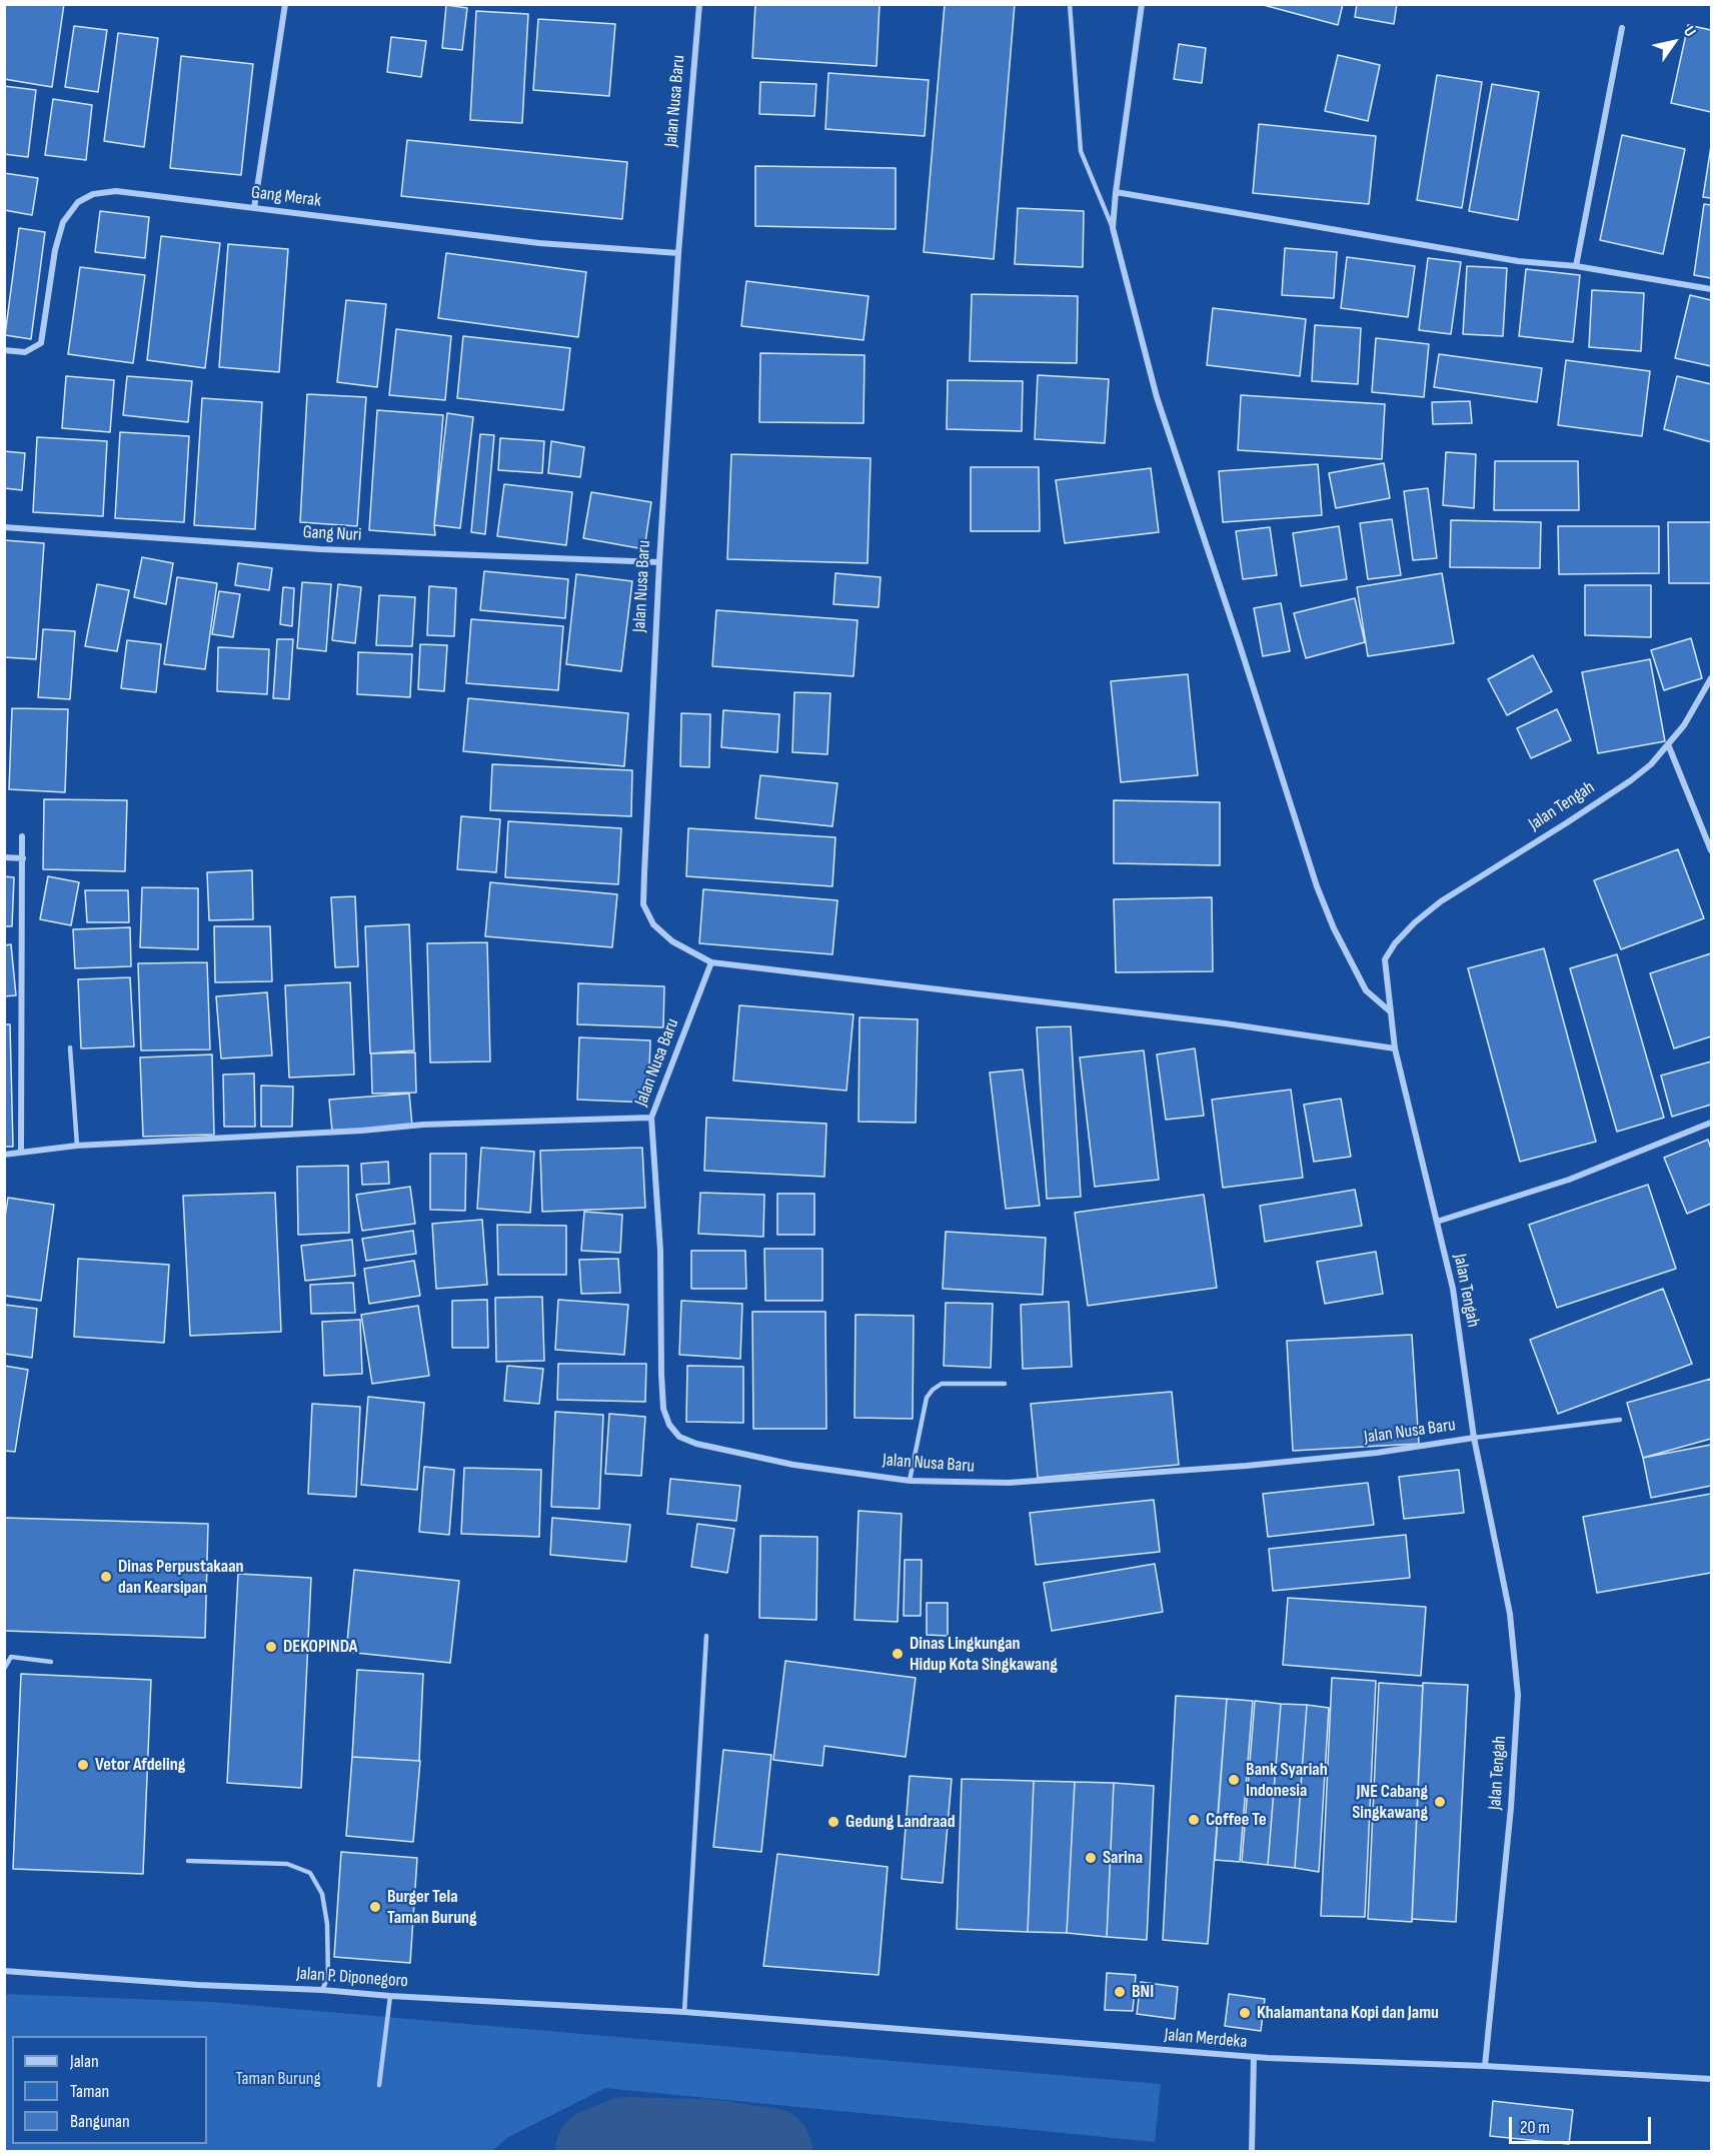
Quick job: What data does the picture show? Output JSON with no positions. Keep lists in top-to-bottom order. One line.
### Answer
{"streets":{"street":["Jalan Nusa Baru","Gang Merak","Gang Nuri","Jalan Tengah","Jalan P. Diponegoro","Jalan Merdeka"]},"crossings":[["Jalan Nusa Baru","Gang Merak"],["Jalan Nusa Baru","Gang Nuri"],["Jalan Nusa Baru","Jalan Tengah"],["Jalan Tengah","Jalan Merdeka"],["Jalan P. Diponegoro","Jalan Merdeka"]],"parks":["Taman Burung"],"places":["Dinas Perpustakaan dan Kearsipan","DEKOPINDA","Dinas Lingkungan Hidup Kota Singkawang","Vetor Afdeling","Bank Syariah Indonesia","JNE Cabang Singkawang","Coffee Te","Gedung Landraad","Sarina","Burger Tela Taman Burung","BNI","Khalamantana Kopi dan Jamu"],"legend":["Jalan","Taman","Bangunan"],"scale_bar":"20 m","north":"top right"}
